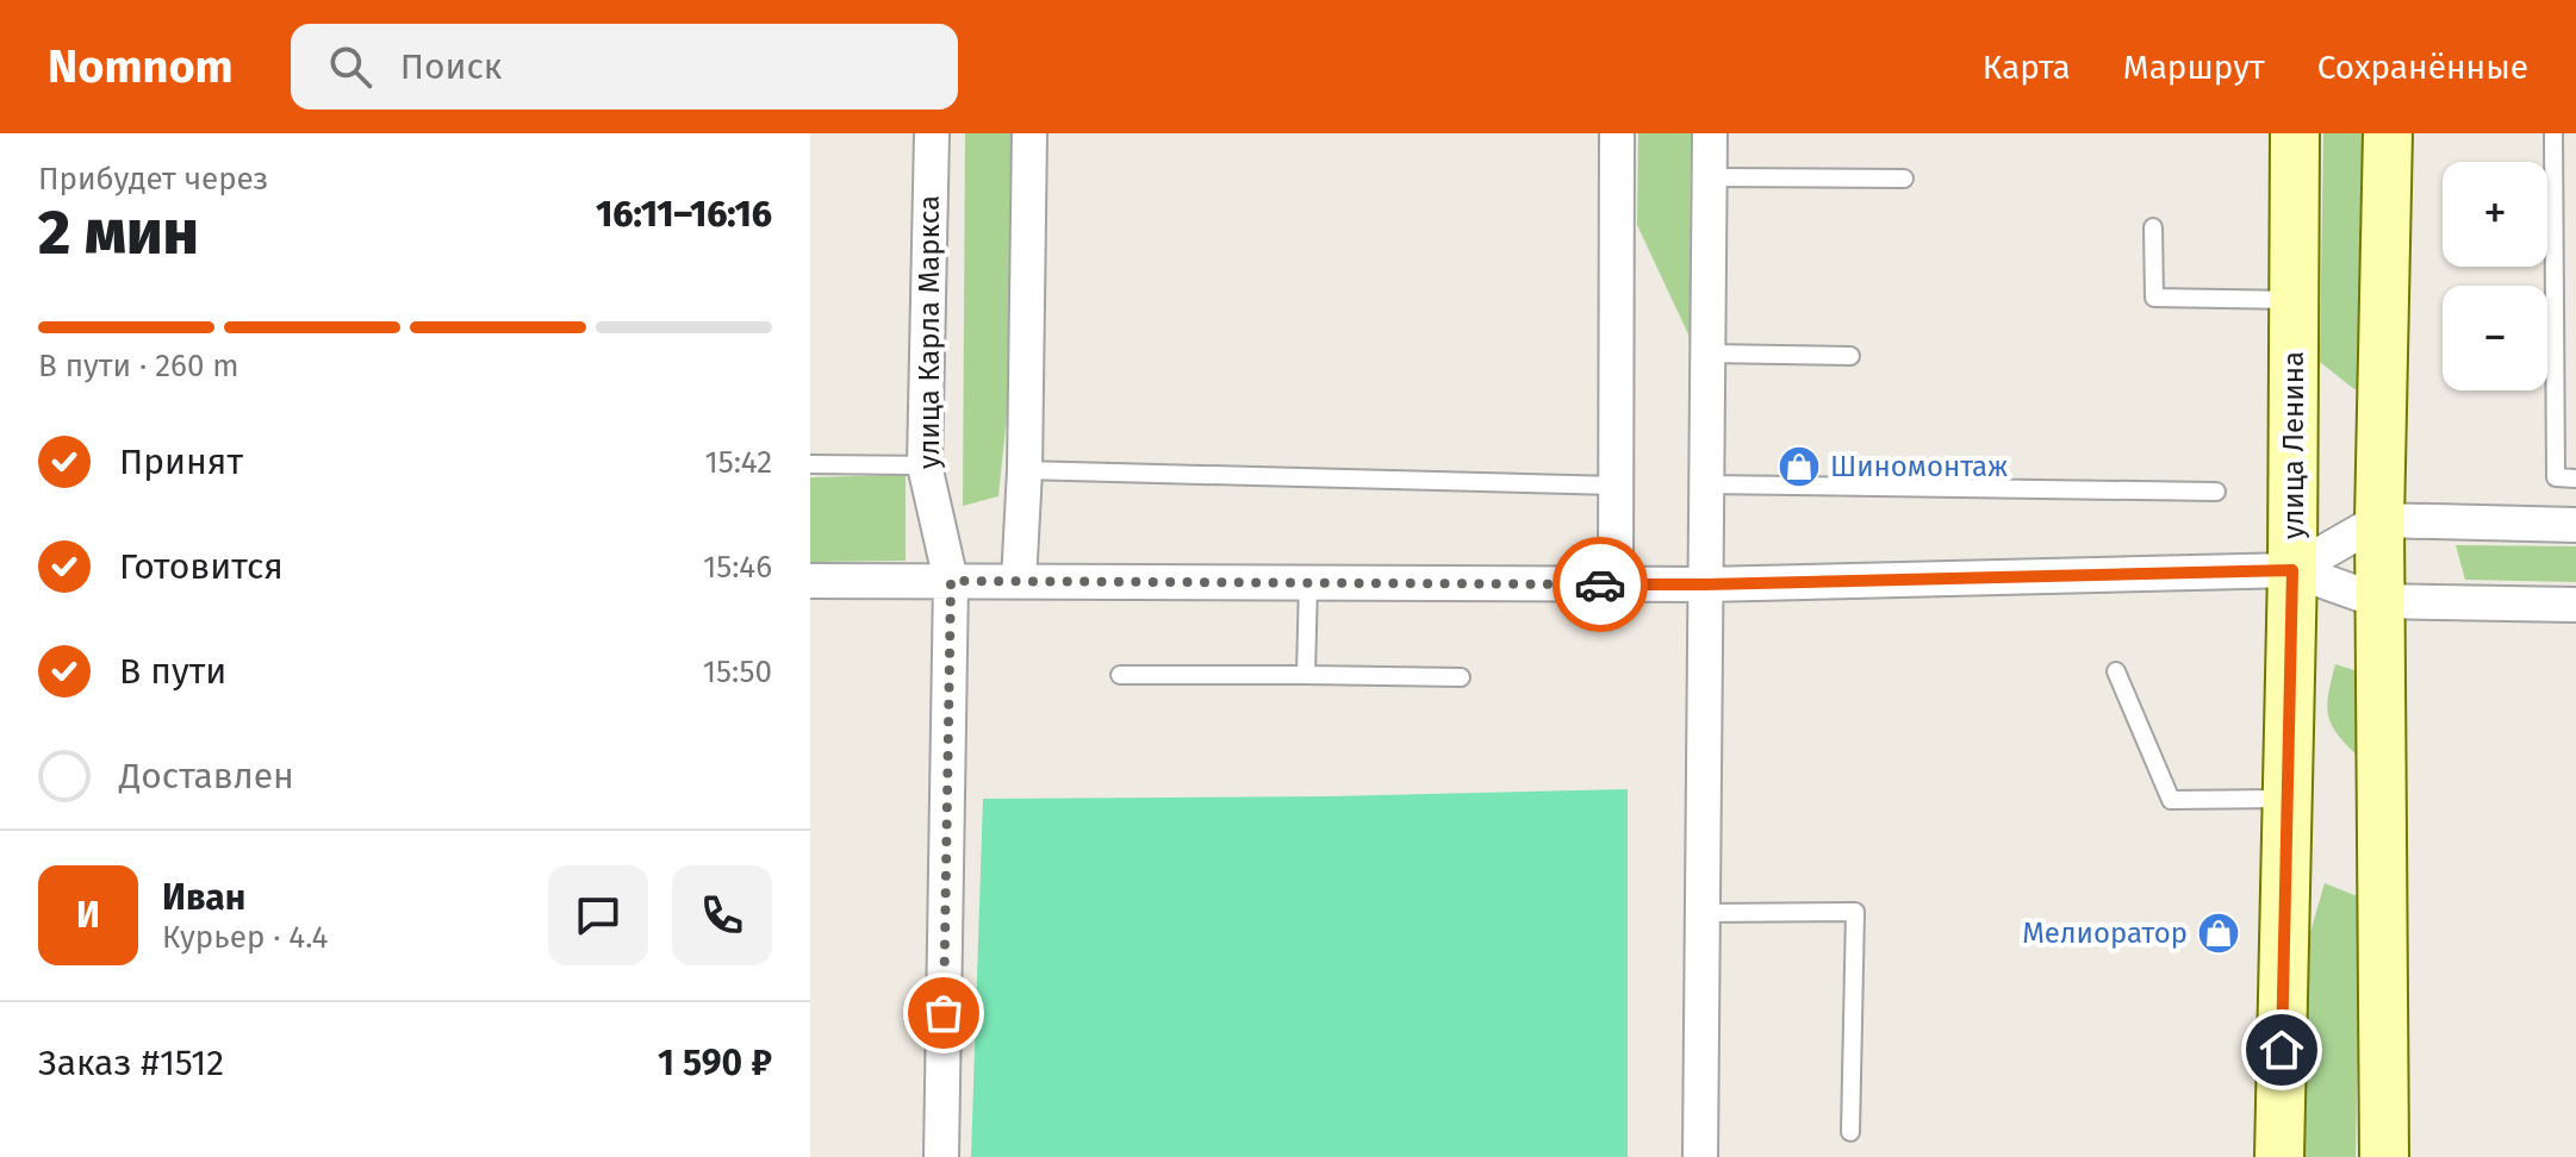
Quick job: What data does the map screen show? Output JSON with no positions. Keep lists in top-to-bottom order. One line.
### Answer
{"streets":{"street":["улица Карла Маркса","улица Ленина"]},"places":{"shop":["Шиномонтаж","Мелиоратор"]},"page":{"header":"Nomnom","search":"Поиск","nav":["Карта","Маршрут","Сохранённые"],"heading":["2 мин","Прибудет через","16:11–16:16"],"panel":["Иван","Курьер · 4.4","Заказ #1512","1 590 ₽"],"map_buttons":["+","−"],"bar":"В пути · 260 m","list":[["Принят","15:42"],["Готовится","15:46"],["В пути","15:50"],"Доставлен"],"round":"И"}}
